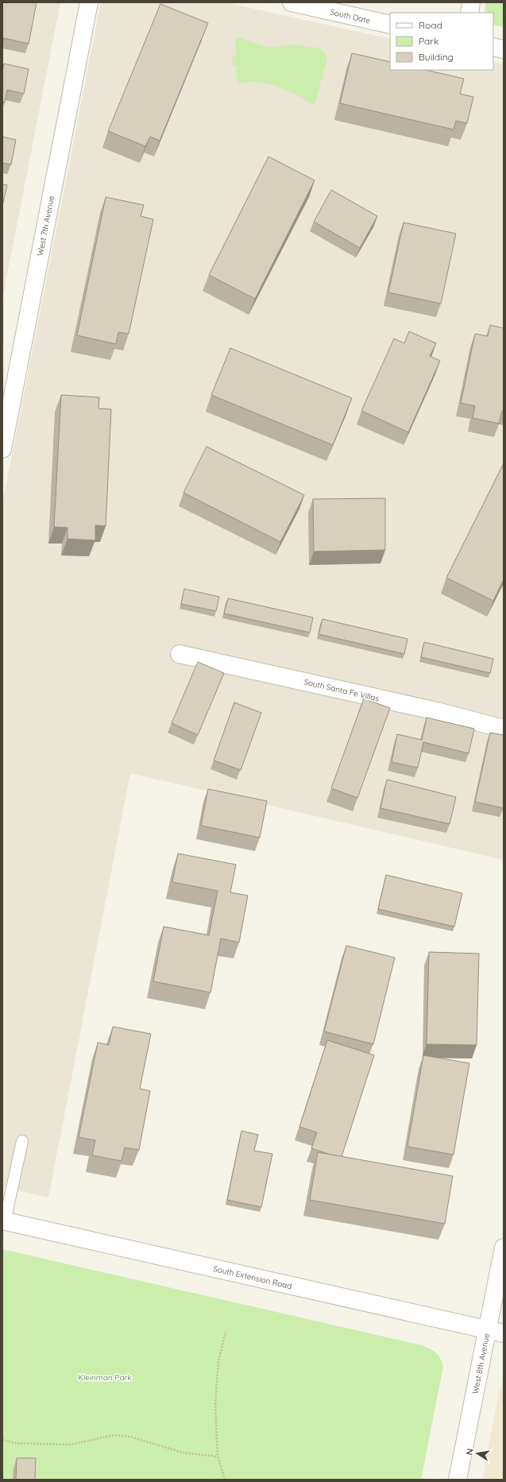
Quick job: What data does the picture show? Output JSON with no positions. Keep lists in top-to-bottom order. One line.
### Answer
{"streets":{"street":["South Date","West 7th Avenue","South Santa Fe Villas","South Extension Road","West 8th Avenue"]},"crossings":[["South Extension Road","West 8th Avenue"]],"parks":["Kleinman Park"],"legend":["Road","Park","Building"],"north":"left"}
